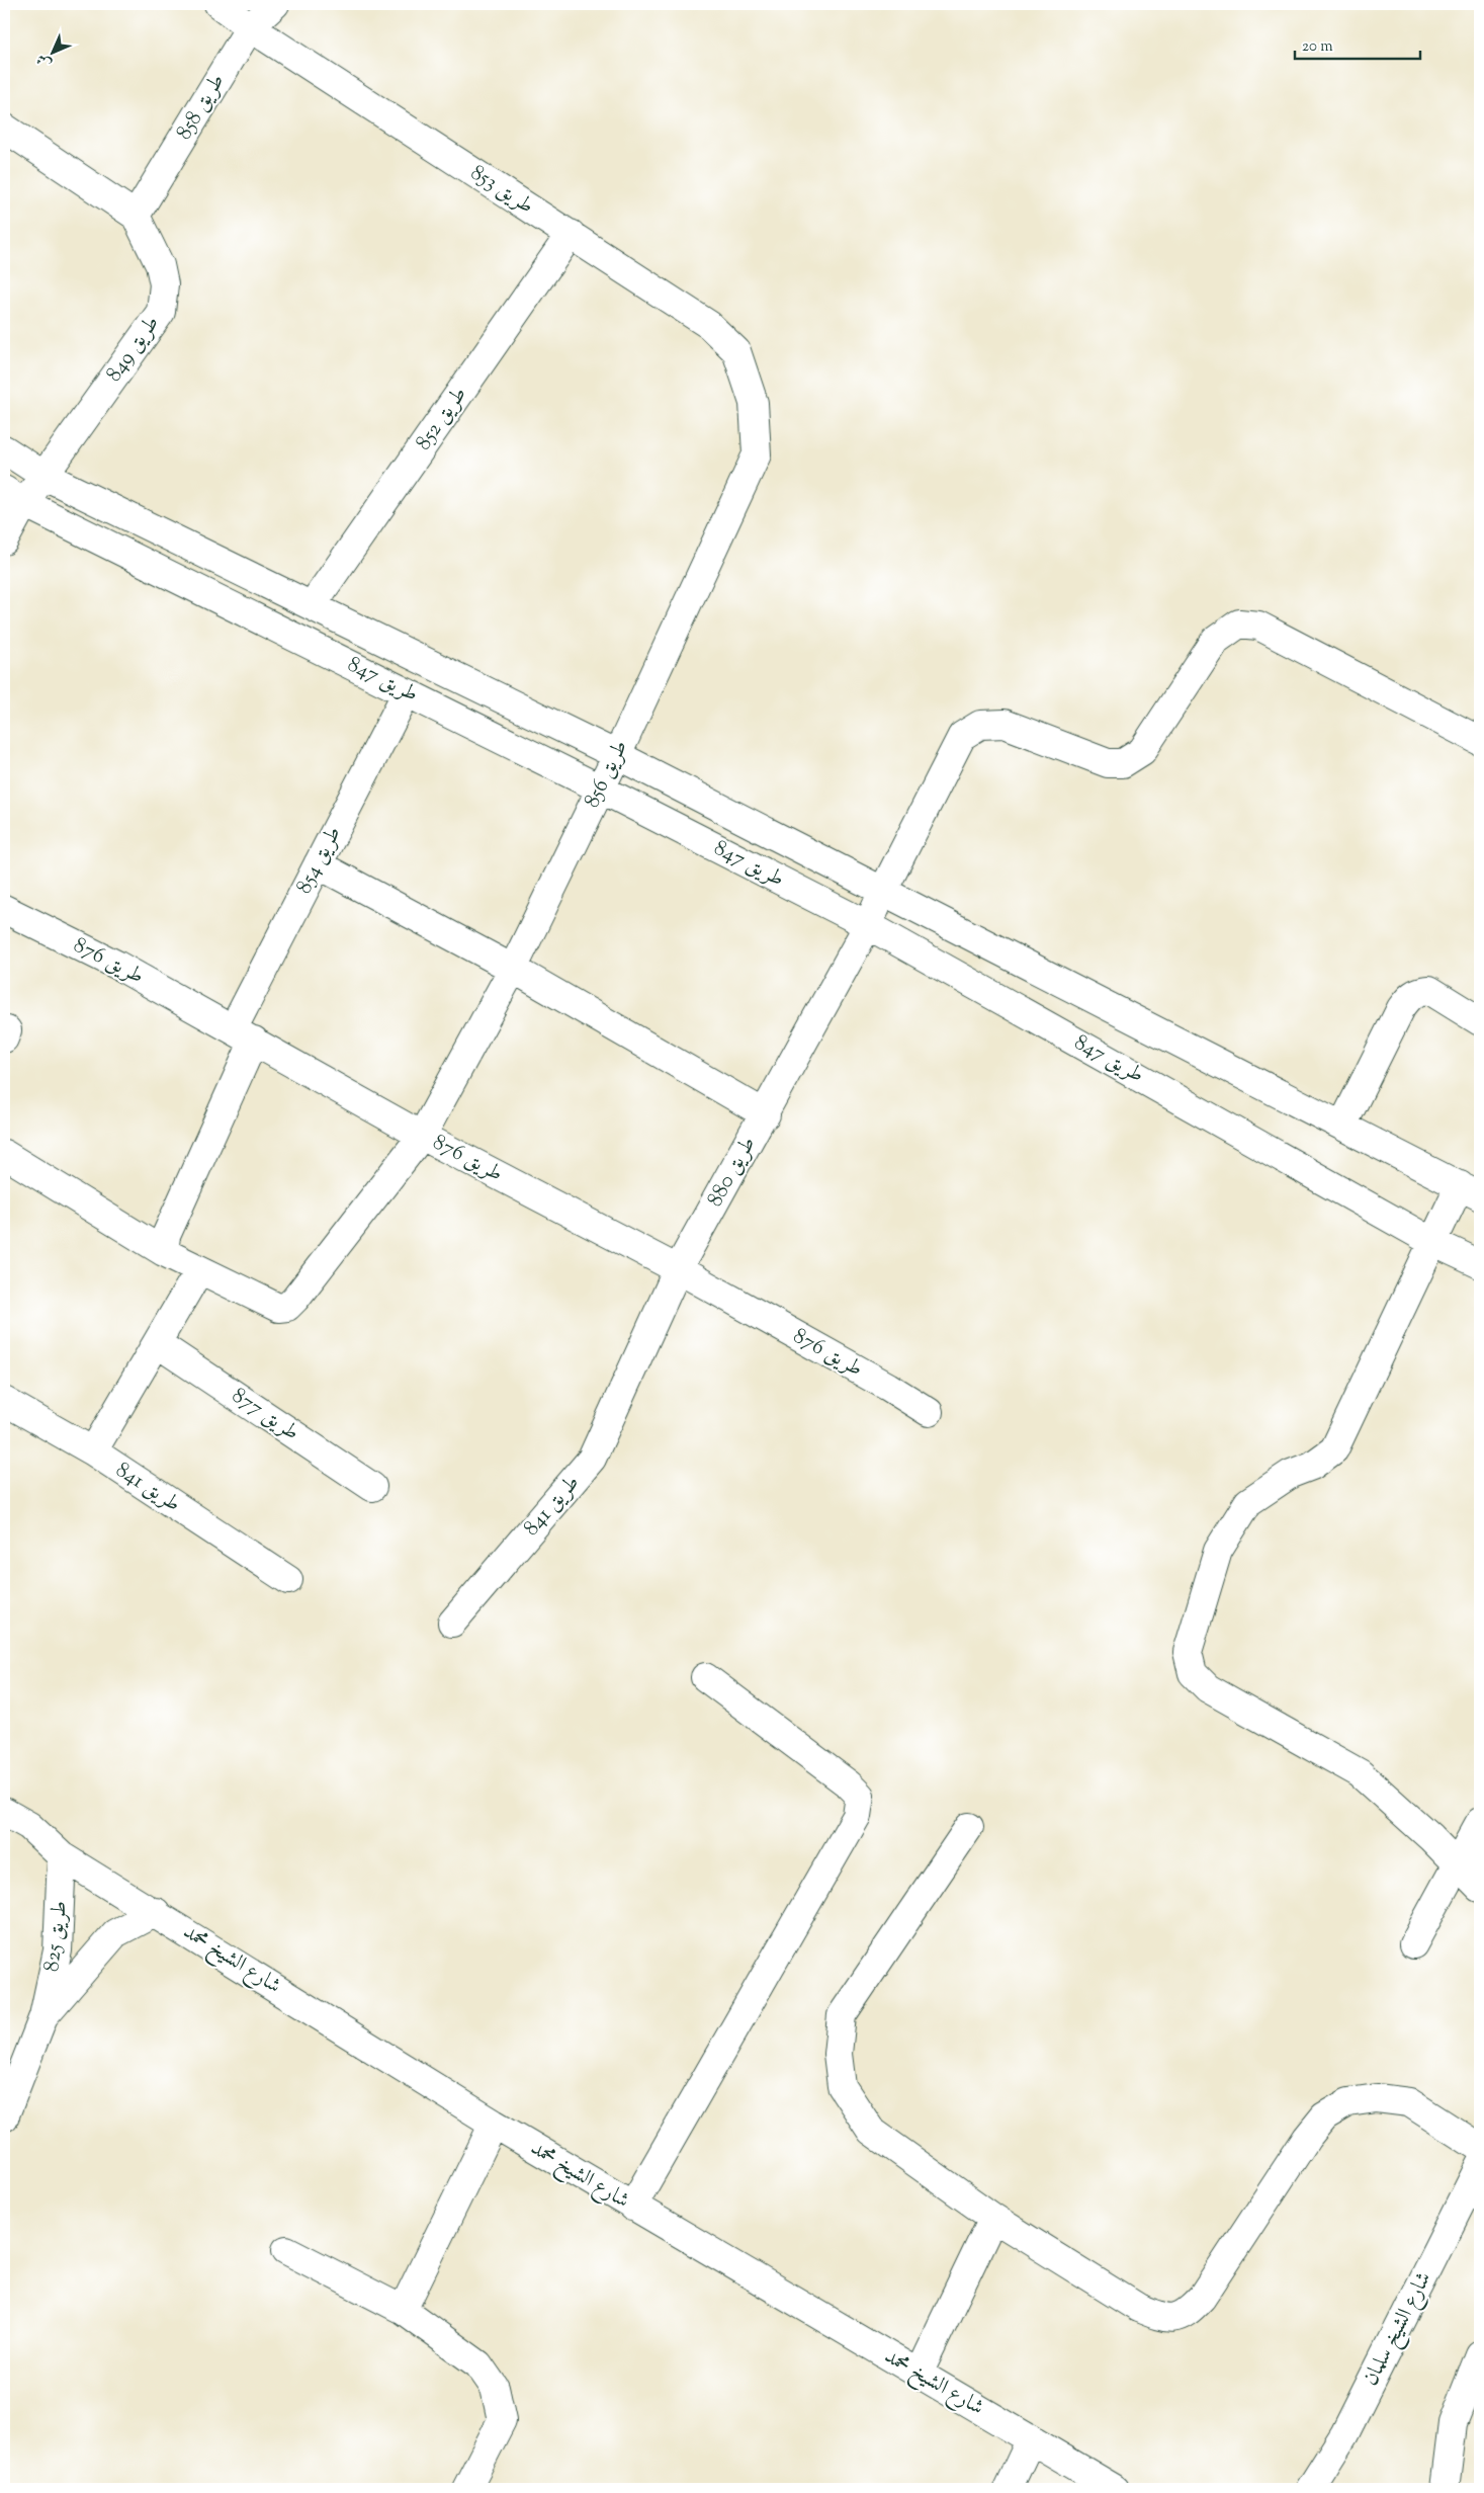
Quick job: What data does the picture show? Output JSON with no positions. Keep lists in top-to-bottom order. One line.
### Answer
{"streets":{"street":["طريق 858","طريق 853","طريق 849","طريق 852","طريق 847","طريق 856","طريق 854","طريق 876","طريق 880","طريق 877","طريق 841","طريق 825","شارع الشيخ محمد","شارع الشيخ سلمان"]},"crossings":[["طريق 858","طريق 853"],["طريق 858","طريق 849"],["طريق 853","طريق 852"],["طريق 853","طريق 856"],["طريق 849","طريق 847"],["طريق 852","طريق 847"],["طريق 847","طريق 856"],["طريق 847","طريق 854"],["طريق 847","طريق 880"],["طريق 856","طريق 854"],["طريق 856","طريق 876"],["طريق 854","طريق 876"],["طريق 876","طريق 880"],["طريق 880","طريق 841"],["طريق 825","شارع الشيخ محمد"]],"scale_bar":"20 m","north":"bottom left"}
